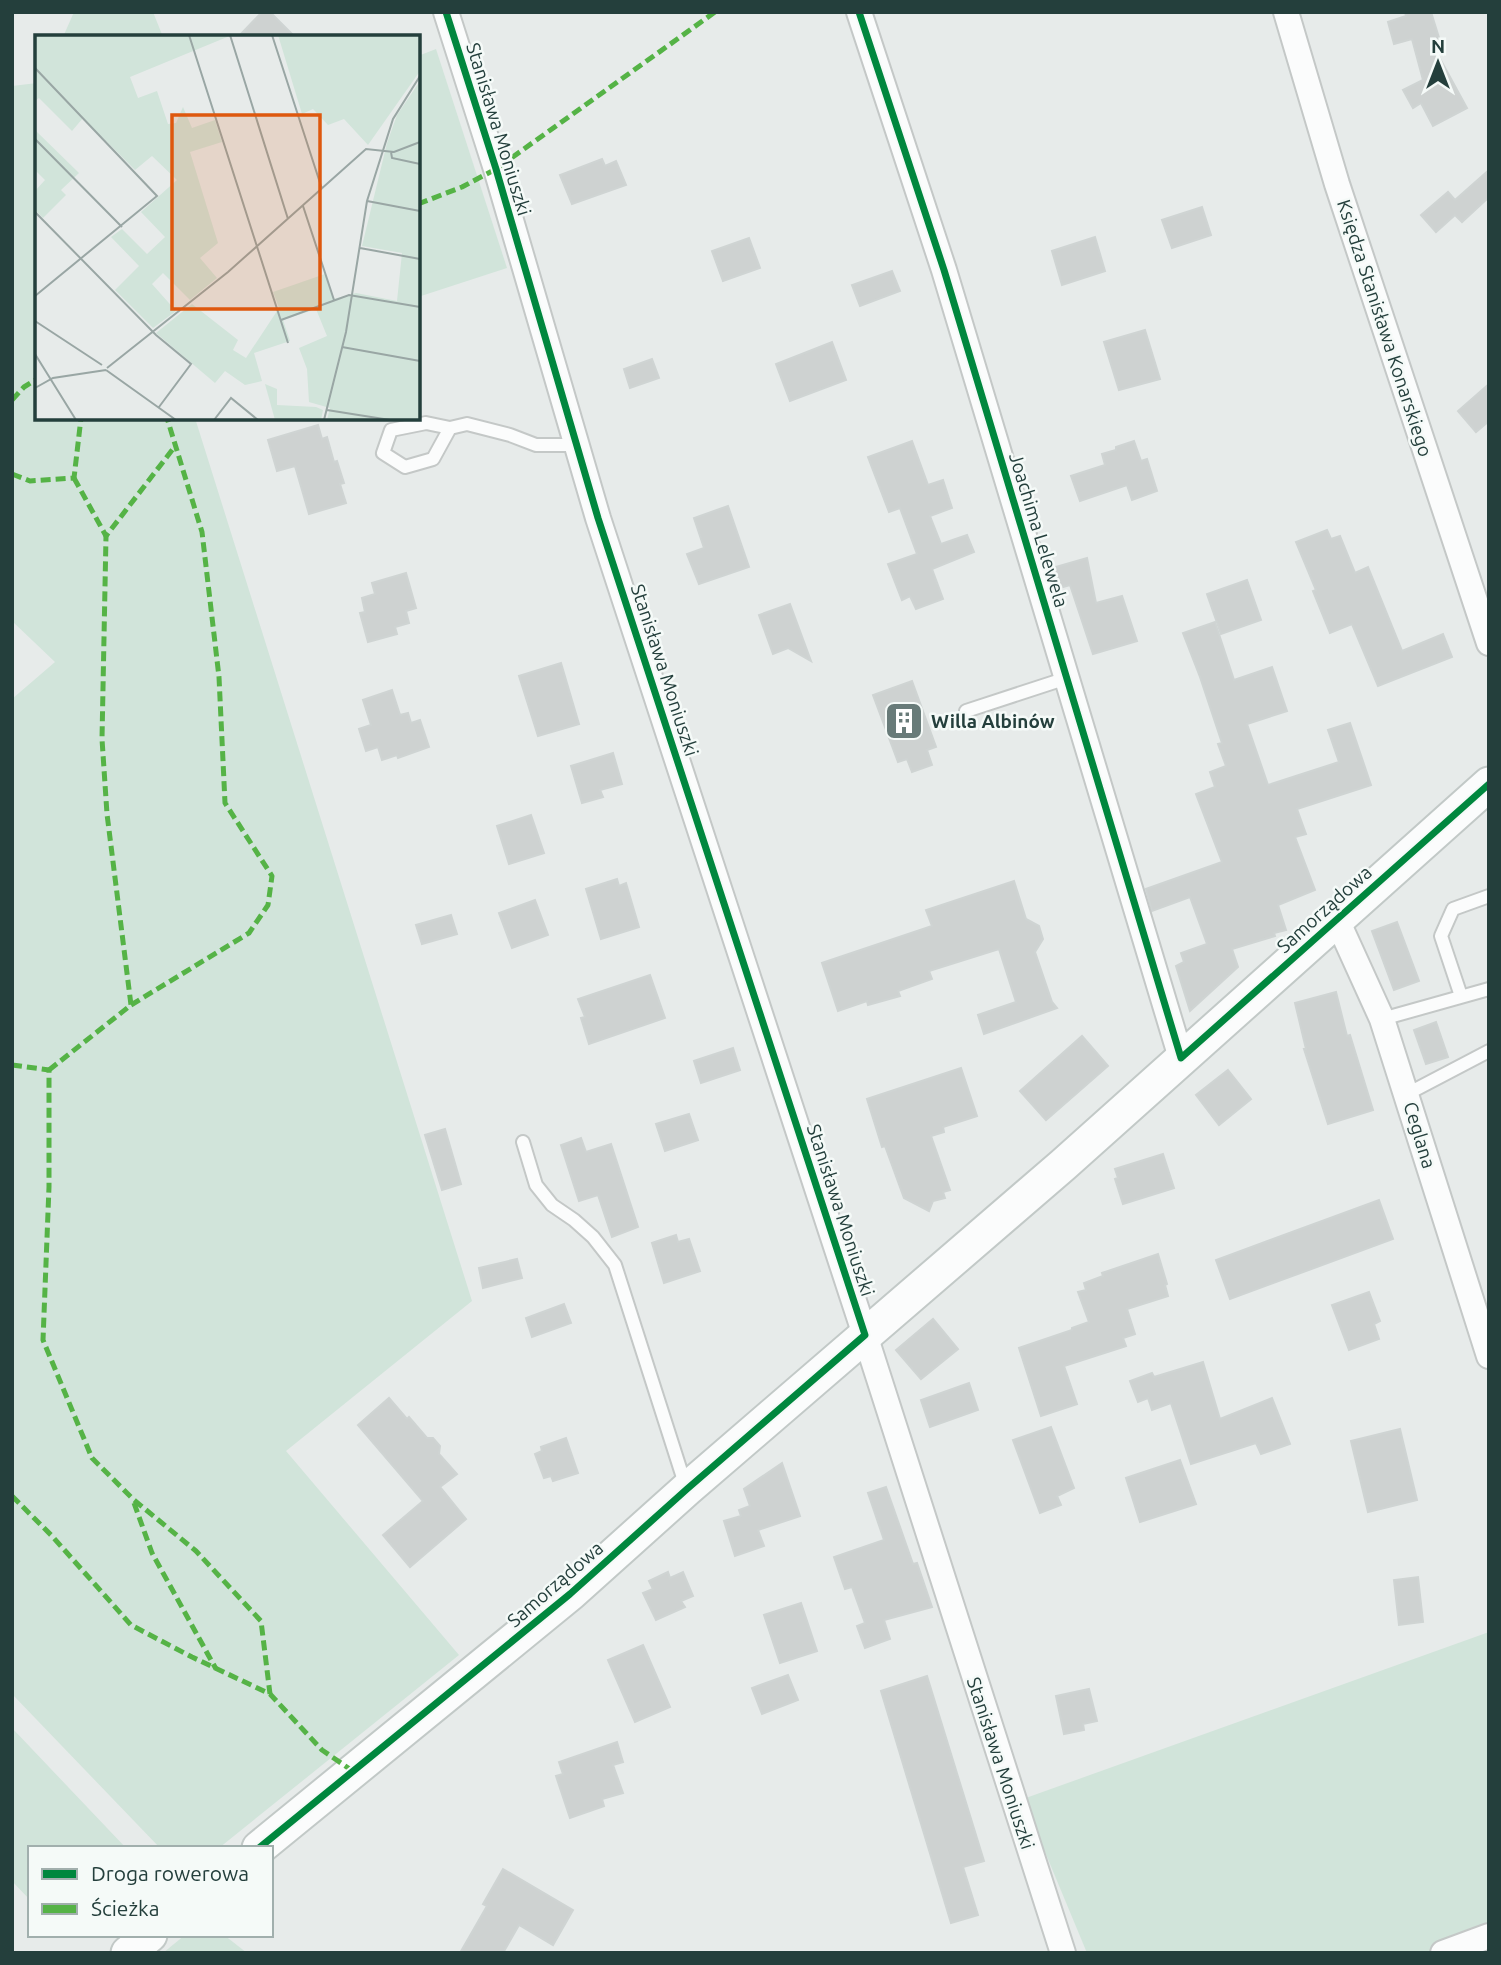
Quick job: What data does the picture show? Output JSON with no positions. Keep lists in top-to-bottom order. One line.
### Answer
{"streets":{"street":["Stanisława Moniuszki","Księdza Stanisława Konarskiego","Joachima Lelewela","Samorządowa","Ceglana"]},"crossings":[["Stanisława Moniuszki","Samorządowa"],["Joachima Lelewela","Samorządowa"],["Samorządowa","Ceglana"]],"places":{"building":["Willa Albinów"]},"legend":["Droga rowerowa","Ścieżka"],"north":"top"}
